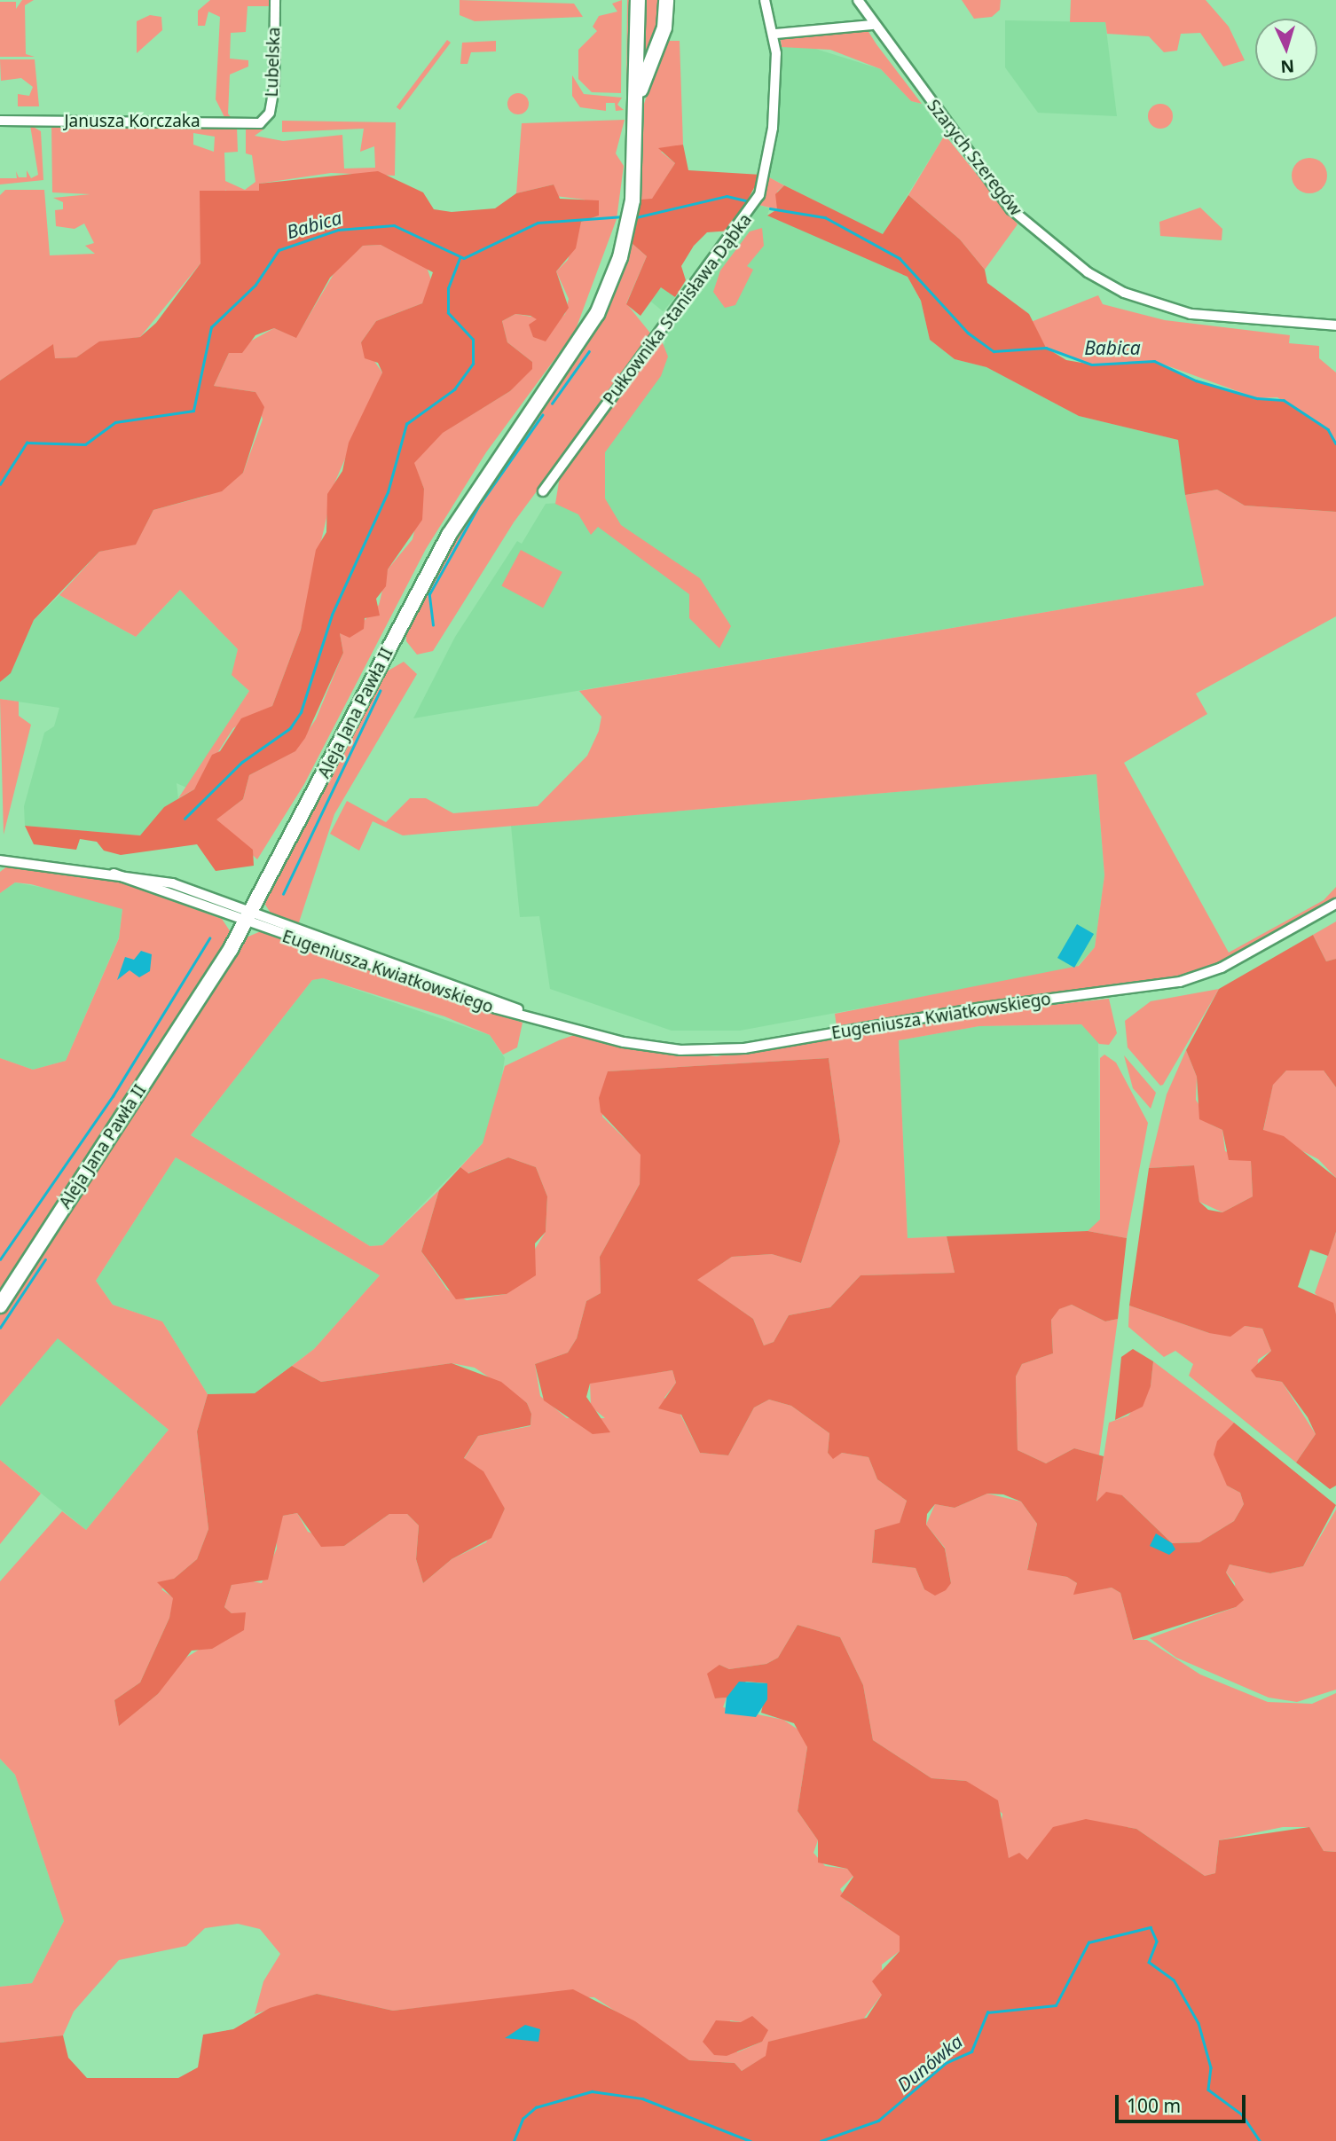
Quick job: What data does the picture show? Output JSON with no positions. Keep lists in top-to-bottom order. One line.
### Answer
{"streets":{"street":["Lubelska","Janusza Korczaka","Szarych Szeregów","Pułkownika Stanisława Dąbka","Aleja Jana Pawła II","Eugeniusza Kwiatkowskiego"]},"crossings":[["Lubelska","Janusza Korczaka"],["Aleja Jana Pawła II","Eugeniusza Kwiatkowskiego"]],"water":["Babica","Dunówka"],"scale_bar":"100 m","north":"bottom"}
